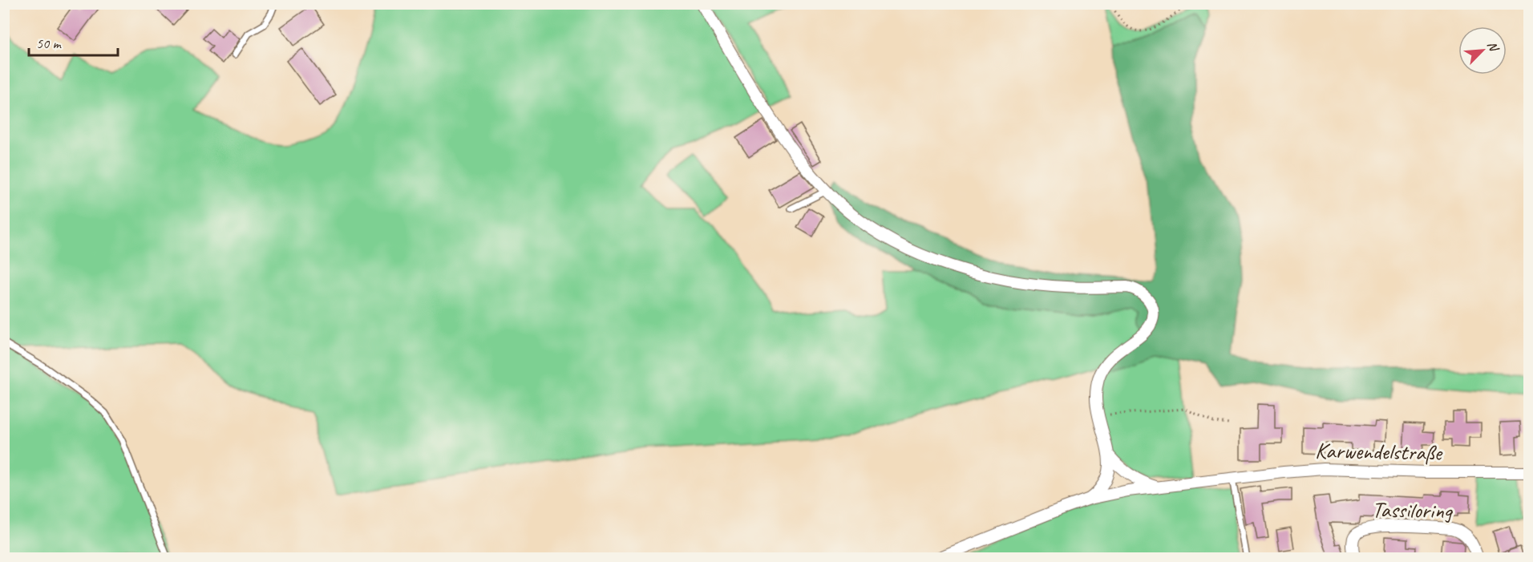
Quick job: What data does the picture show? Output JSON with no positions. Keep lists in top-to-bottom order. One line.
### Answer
{"streets":{"street":["Karwendelstraße","Tassiloring"]},"scale_bar":"50 m","north":"top right"}
